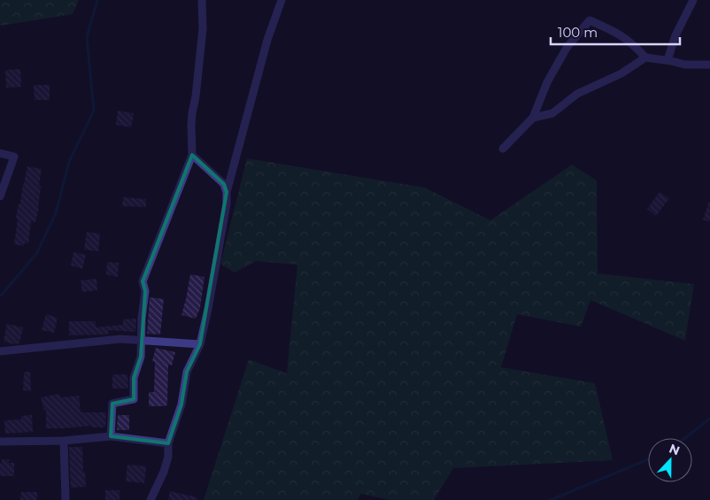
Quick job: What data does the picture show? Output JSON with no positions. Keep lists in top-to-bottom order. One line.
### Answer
{"scale_bar":"100 m","north":"top"}
